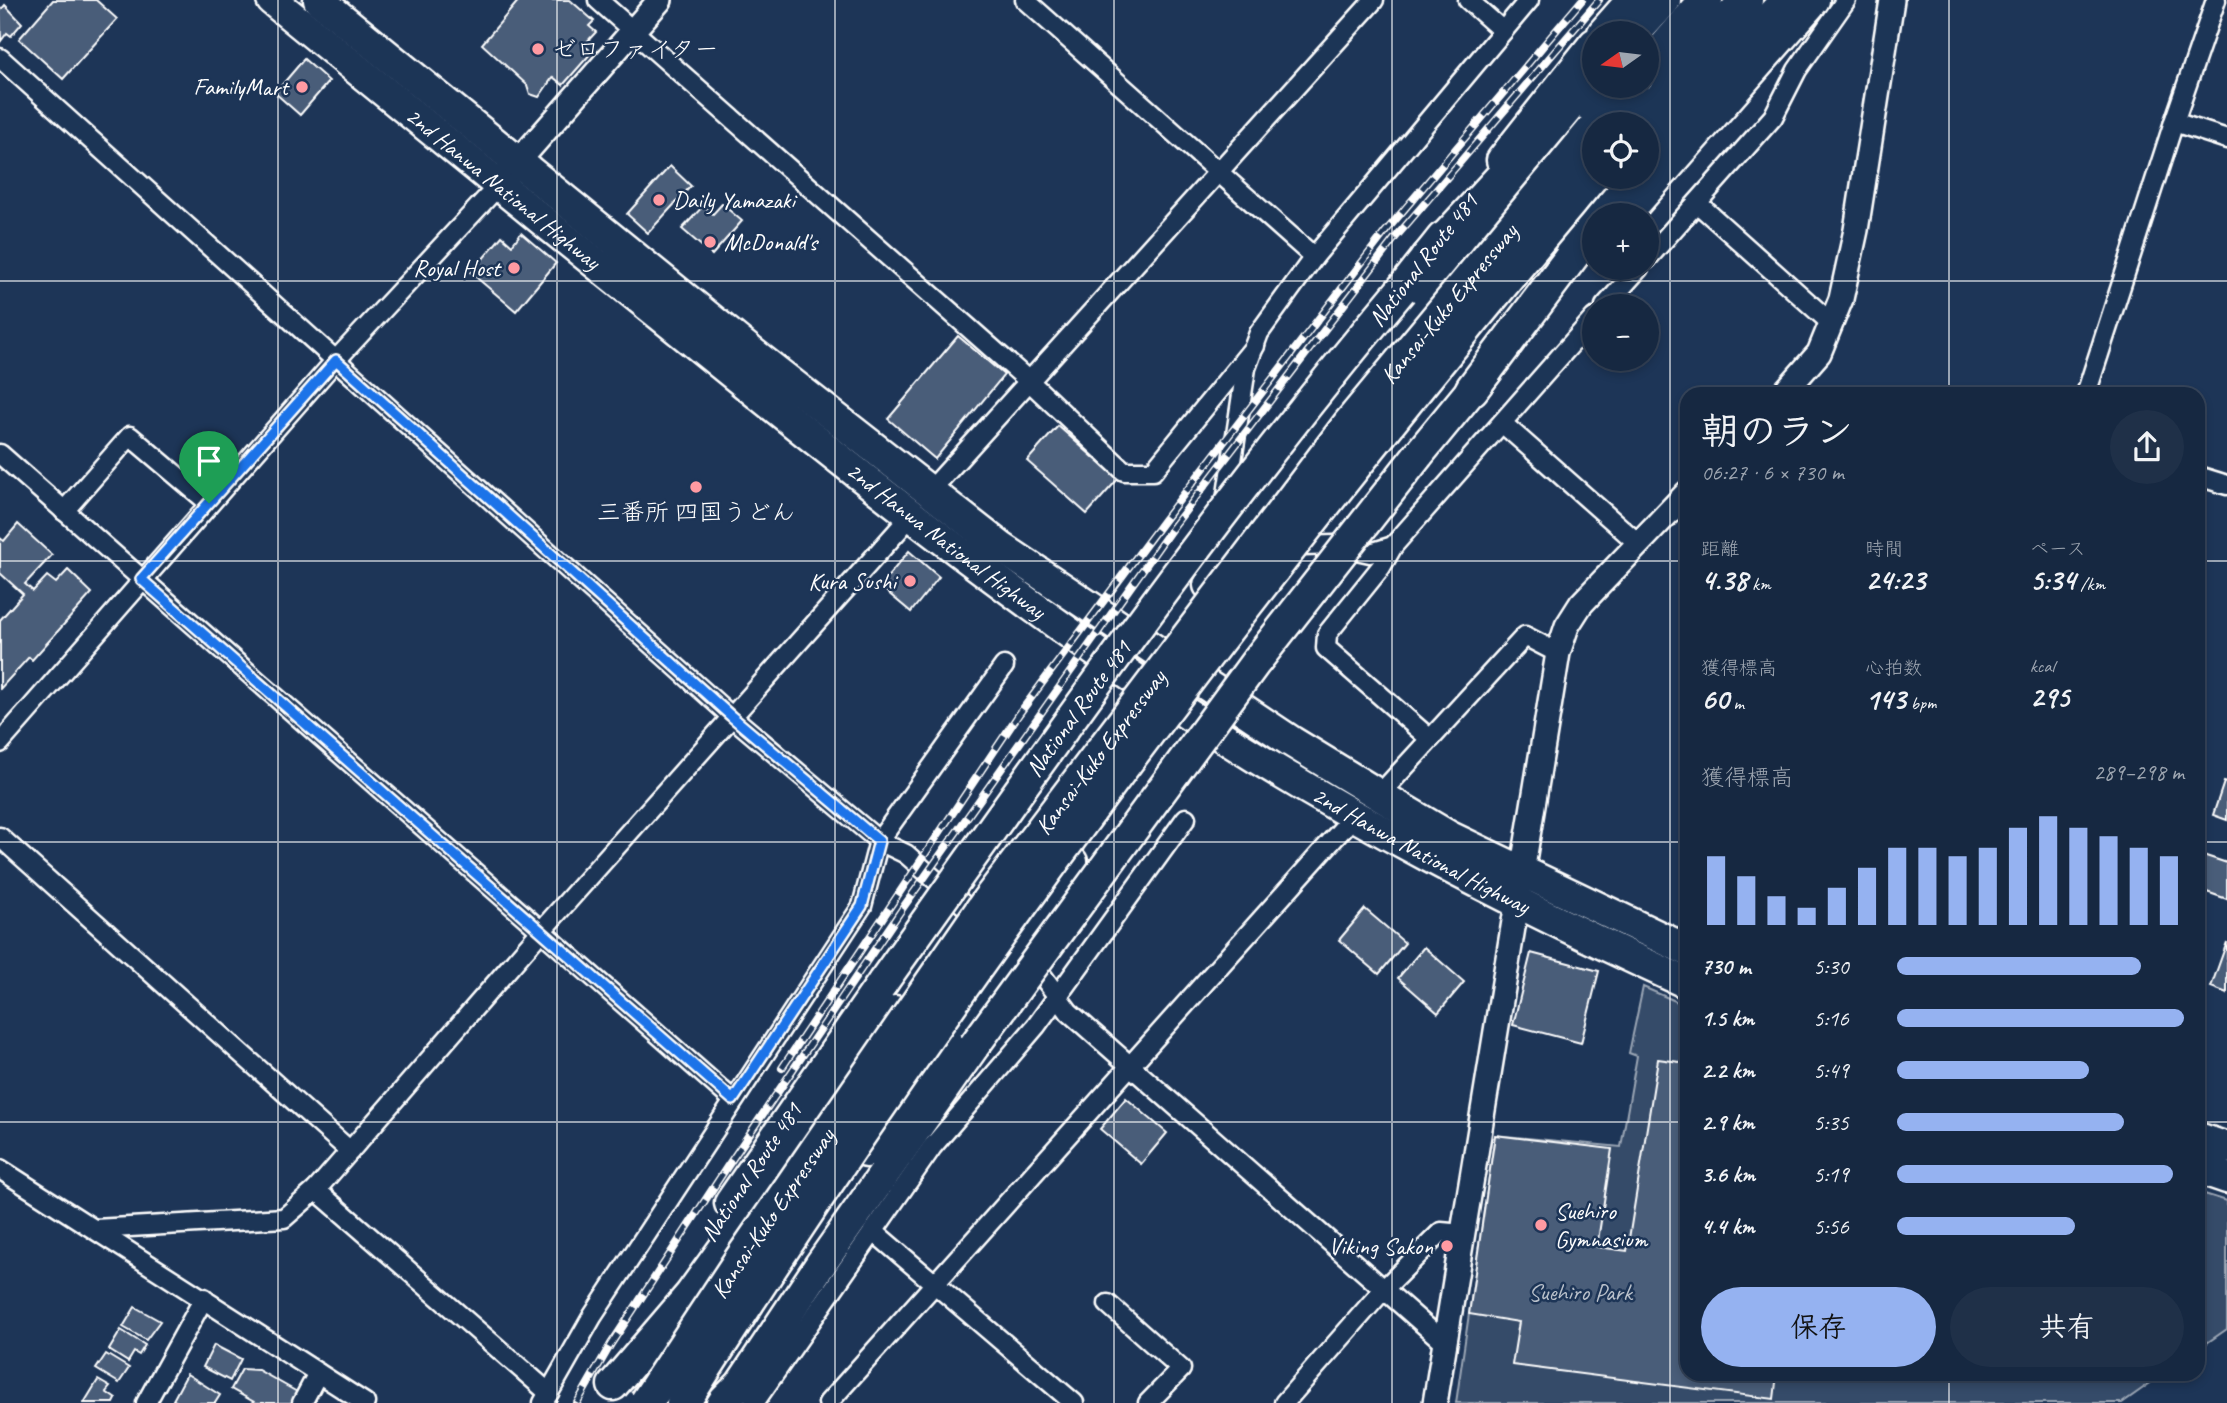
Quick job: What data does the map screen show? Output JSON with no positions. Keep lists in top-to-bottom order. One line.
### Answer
{"streets":{"highway":["2nd Hanwa National Highway","National Route 481","Kansai-Kuko Expressway"]},"parks":["Suehiro Park"],"places":["ゼロファイター","FamilyMart","Daily Yamazaki","McDonald's","Royal Host","三番所 四国うどん","Kura Sushi","Suehiro Gymnasium","Viking Sakon"],"north":"left","page":{"map_buttons":["+","−"],"heading":["朝のラン","06:27 · 6 × 730 m"],"stats":[["距離","4.38 km"],["時間","24:23"],["ペース","5:34 /km"],["獲得標高","60 m"],["心拍数","143 bpm"],["kcal","295"]],"chart":["獲得標高","289–298 m"],"list":[{"name":"730 m","note":"5:30"},{"name":"1.5 km","note":"5:16"},{"name":"2.2 km","note":"5:49"},{"name":"2.9 km","note":"5:35"},{"name":"3.6 km","note":"5:19"},{"name":"4.4 km","note":"5:56"}],"buttons":["保存","共有"]}}
